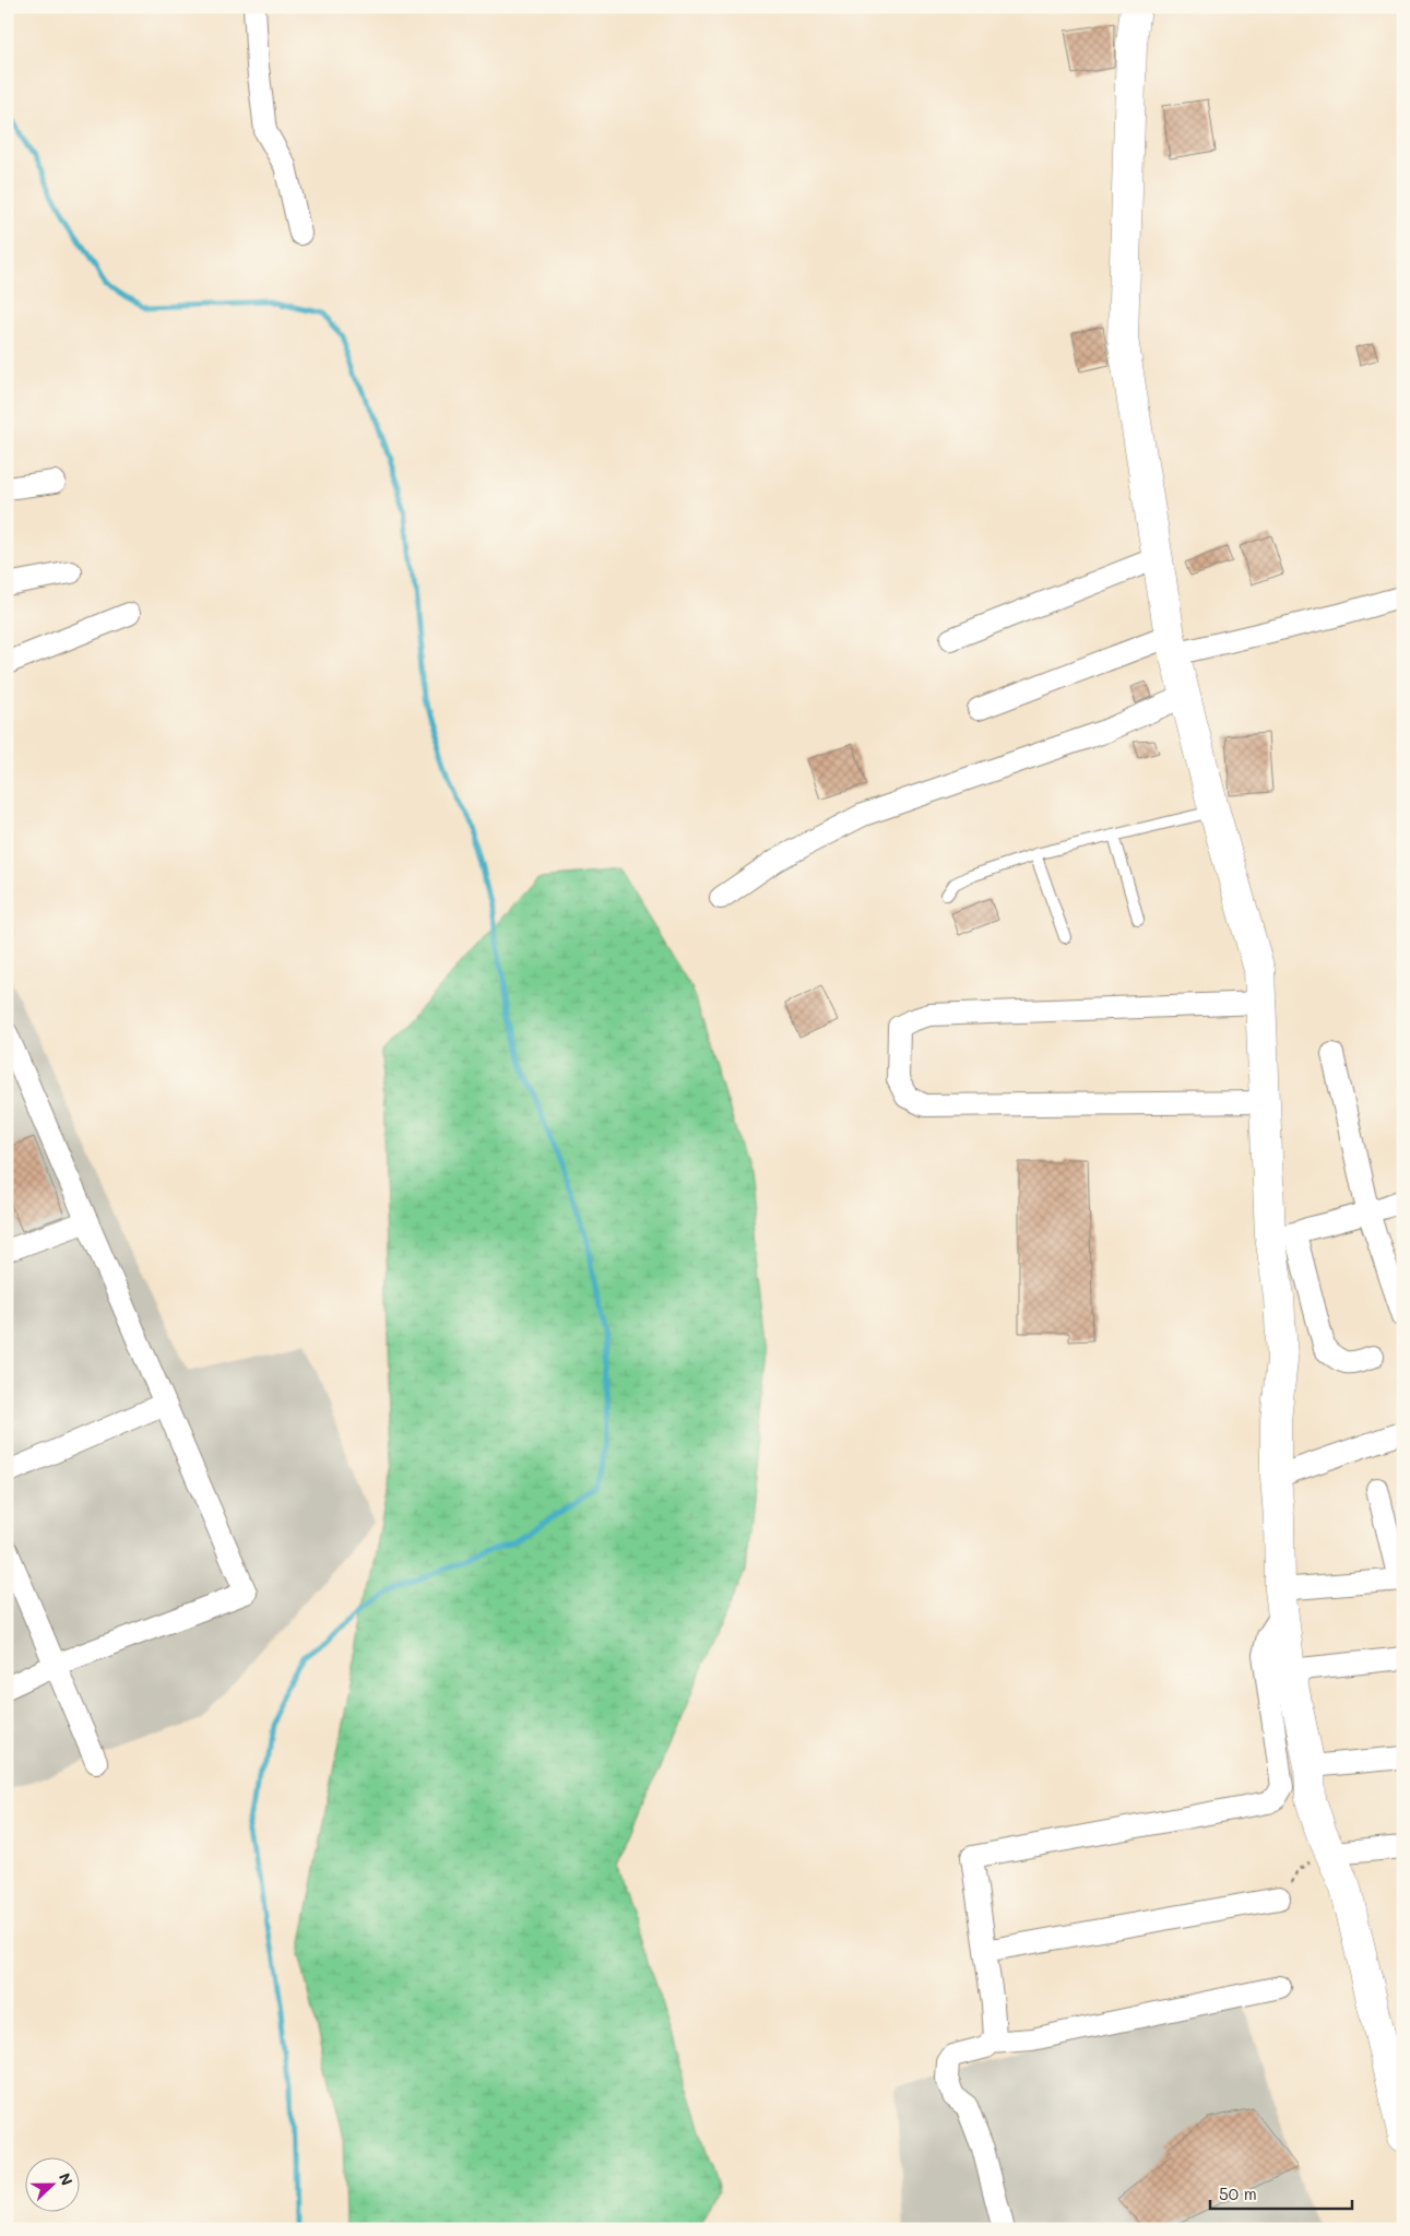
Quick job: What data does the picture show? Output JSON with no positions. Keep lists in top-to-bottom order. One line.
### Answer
{"scale_bar":"50 m","north":"right"}
